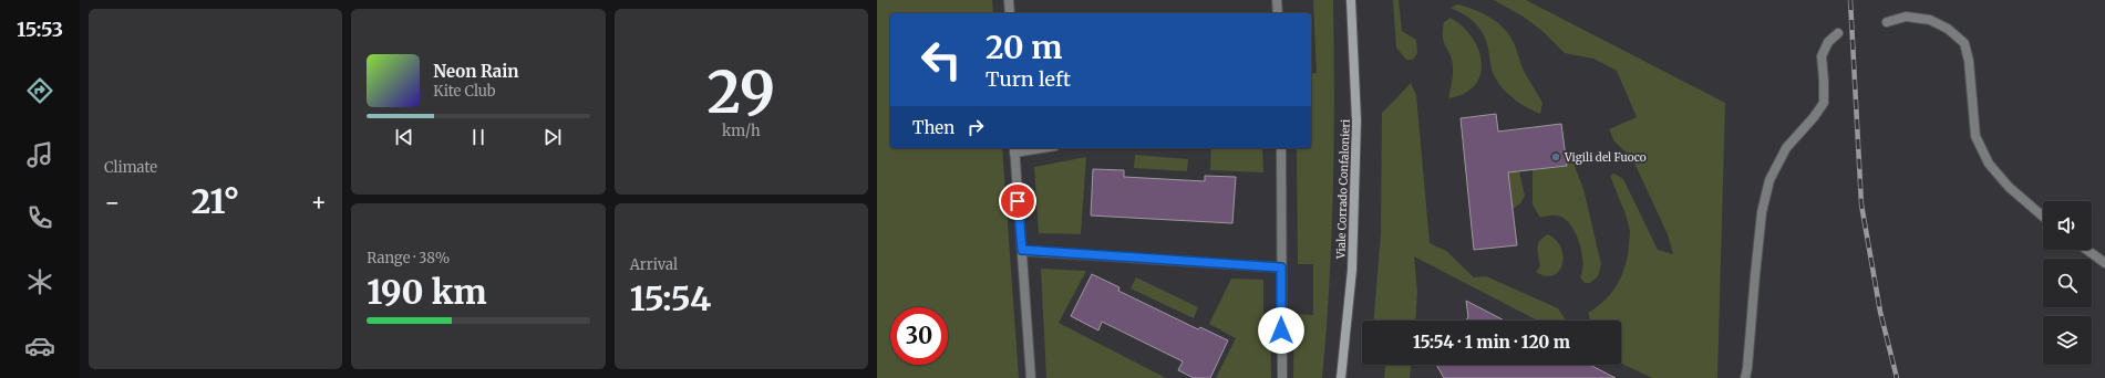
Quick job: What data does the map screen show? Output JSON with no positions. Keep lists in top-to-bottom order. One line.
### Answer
{"streets":{"main road":["Viale Corrado Confalonieri"]},"places":["Vigili del Fuoco"],"page":{"tabs":"15:53","tile":["Climate",["29","km/h"],["Range · 38%","190 km"],["Arrival","15:54"]],"turn":["20 m","Turn left"],"song":["Neon Rain","Kite Club"],"then":"Then","heat":["−","21°","+"],"limit":"30","trip":"15:54 · 1 min · 120 m"}}
